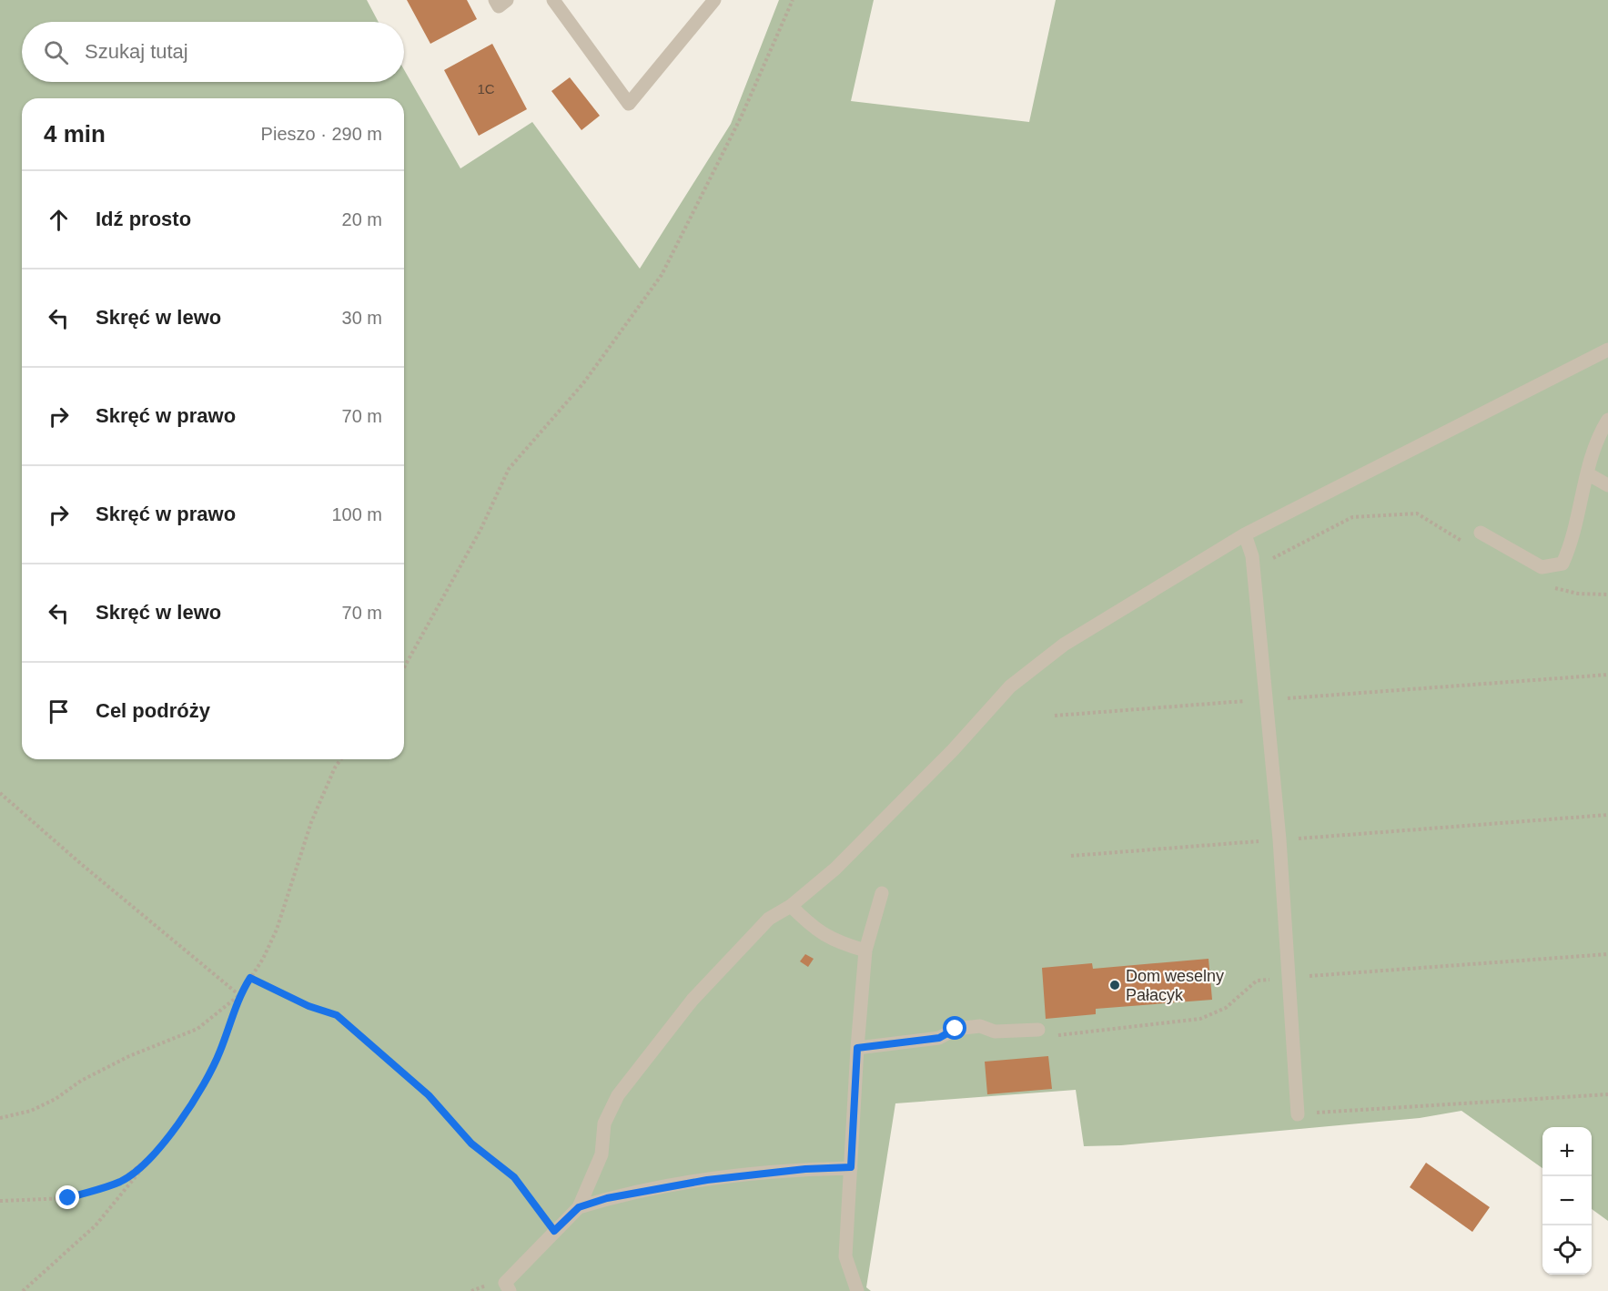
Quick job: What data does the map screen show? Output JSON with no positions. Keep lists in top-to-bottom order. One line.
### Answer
{"places":["Dom weselny Pałacyk"],"house_numbers":["1C"],"page":{"search":"Szukaj tutaj","heading":["4 min","Pieszo · 290 m"],"list":[["Idź prosto","20 m"],["Skręć w lewo","30 m"],["Skręć w prawo","70 m"],["Skręć w prawo","100 m"],["Skręć w lewo","70 m"],"Cel podróży"],"map_buttons":["+","−"]}}
